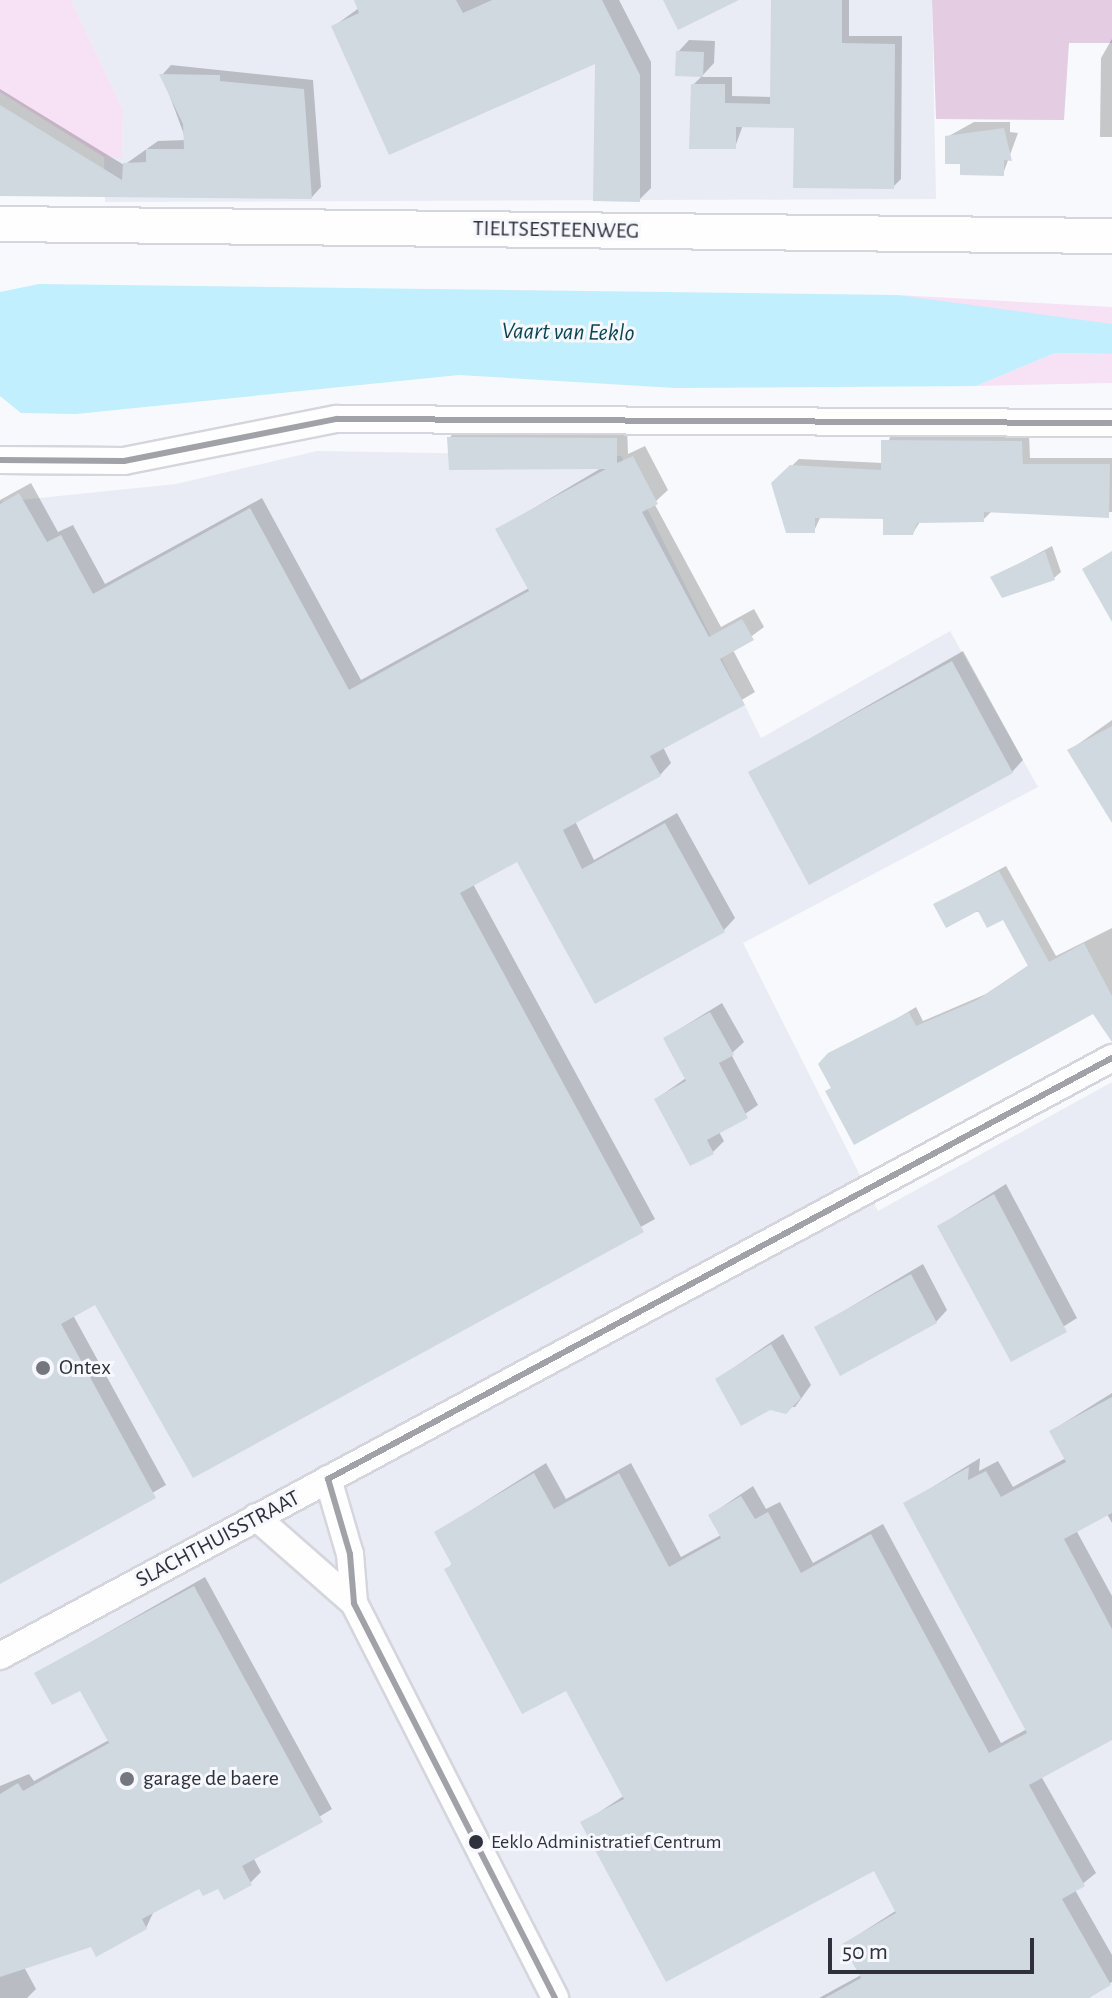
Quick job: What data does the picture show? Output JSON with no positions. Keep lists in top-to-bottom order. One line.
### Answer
{"streets":{"main road":["TIELTSESTEENWEG"],"street":["SLACHTHUISSTRAAT"]},"water":["Vaart van Eeklo"],"places":["Ontex","garage de baere","Eeklo Administratief Centrum"],"scale_bar":"50 m"}
